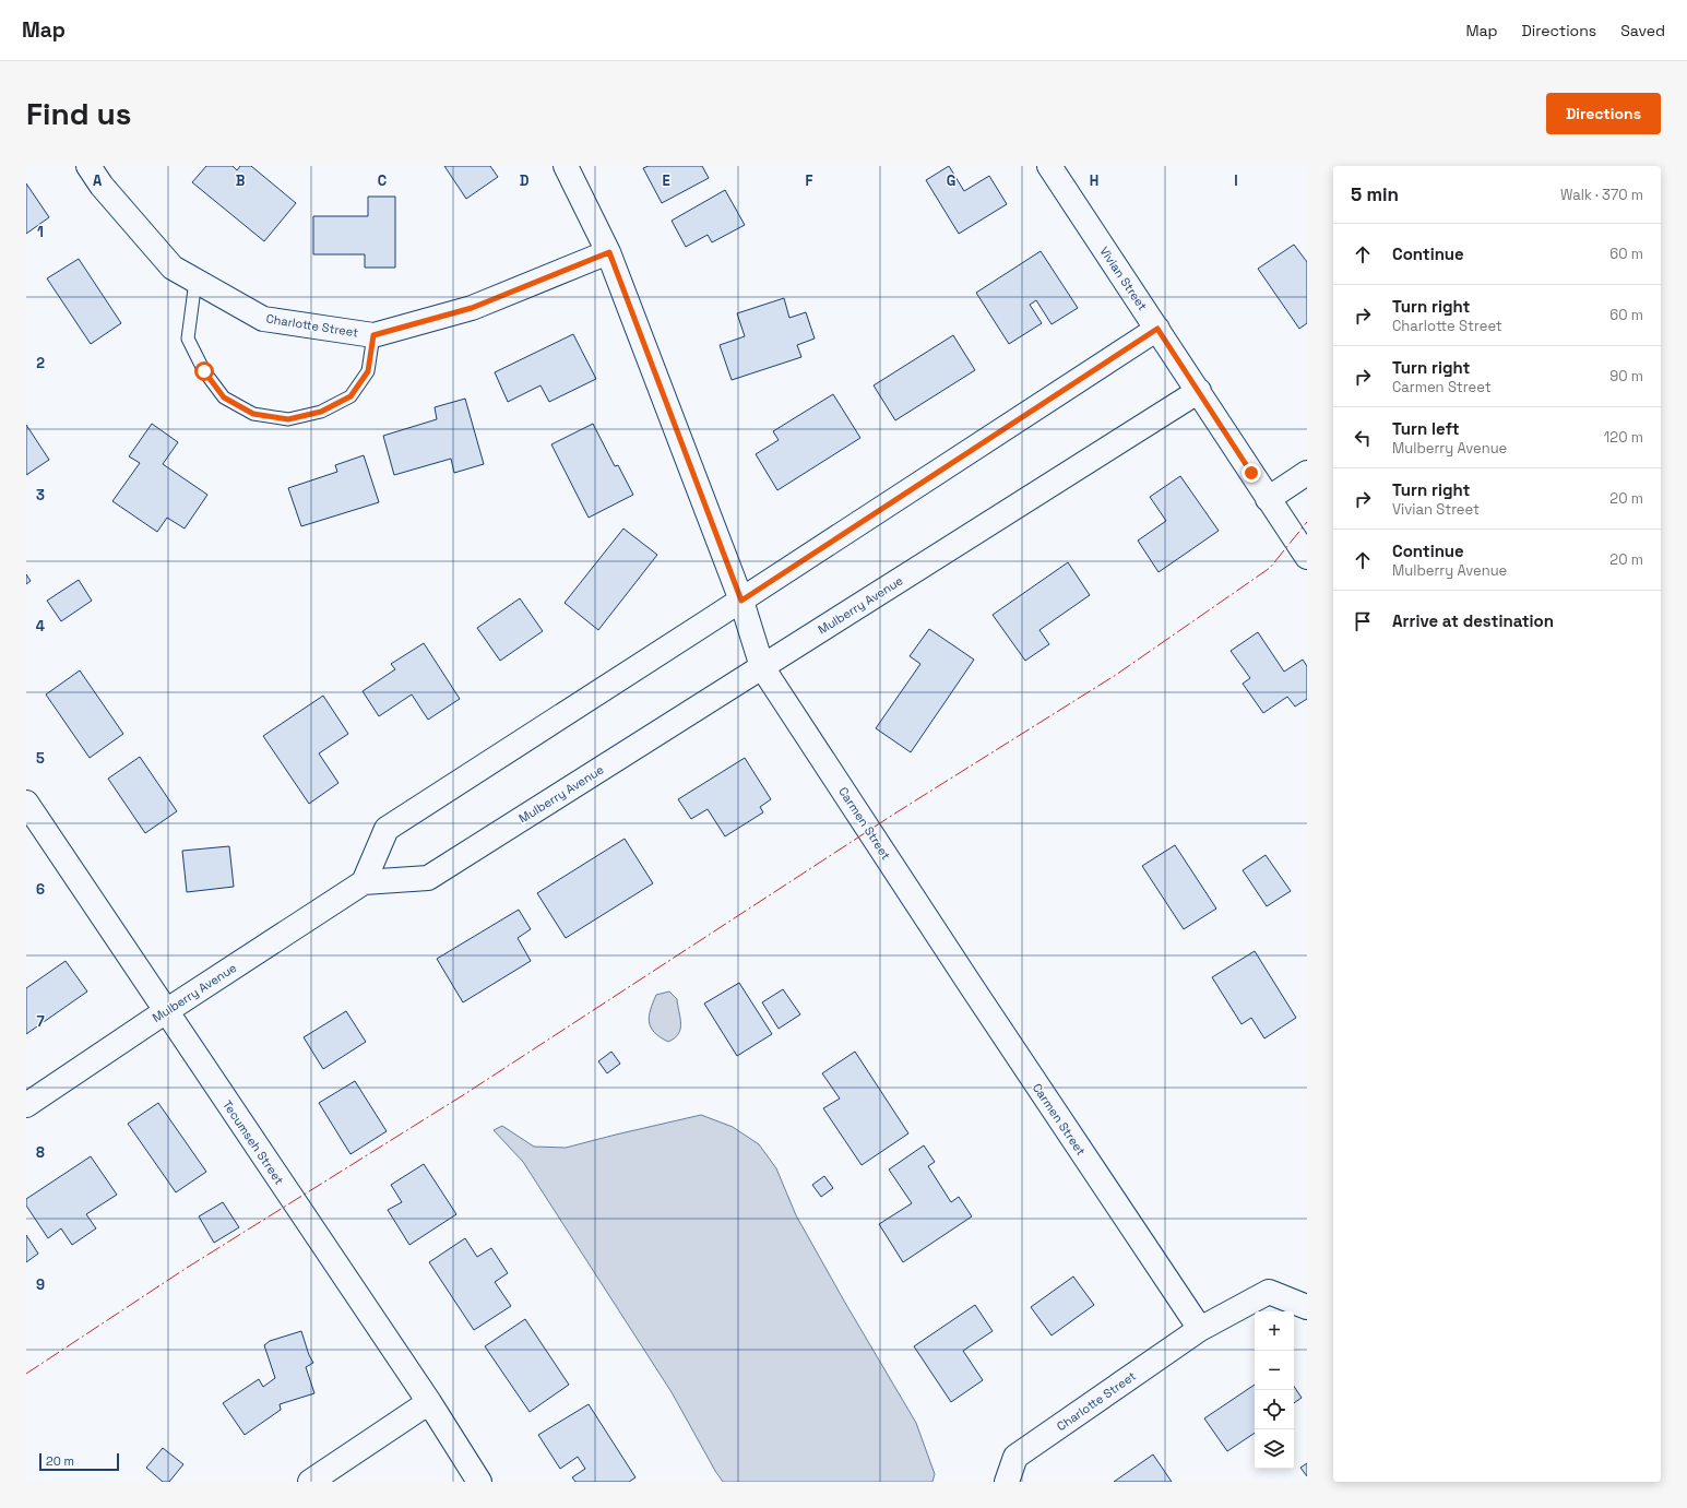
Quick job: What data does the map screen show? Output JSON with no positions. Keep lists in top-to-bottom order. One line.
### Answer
{"streets":{"street":["Vivian Street","Charlotte Street","Mulberry Avenue","Carmen Street","Tecumseh Street"]},"crossings":[["Vivian Street","Mulberry Avenue"],["Charlotte Street","Carmen Street"],["Mulberry Avenue","Carmen Street"],["Mulberry Avenue","Tecumseh Street"]],"scale_bar":"20 m","page":{"header":"Map","nav":["Map","Directions","Saved"],"buttons":"Directions","title":"Find us","heading":["5 min","Walk · 370 m"],"list":[["Continue","60 m"],["Turn right","Charlotte Street","60 m"],["Turn right","Carmen Street","90 m"],["Turn left","Mulberry Avenue","120 m"],["Turn right","Vivian Street","20 m"],["Continue","Mulberry Avenue","20 m"],"Arrive at destination"],"map_buttons":["+","−"],"scale":"20 m"},"grid":{"columns":["A","B","C","D","E","F","G","H","I"],"rows":["1","2","3","4","5","6","7","8","9"]}}
